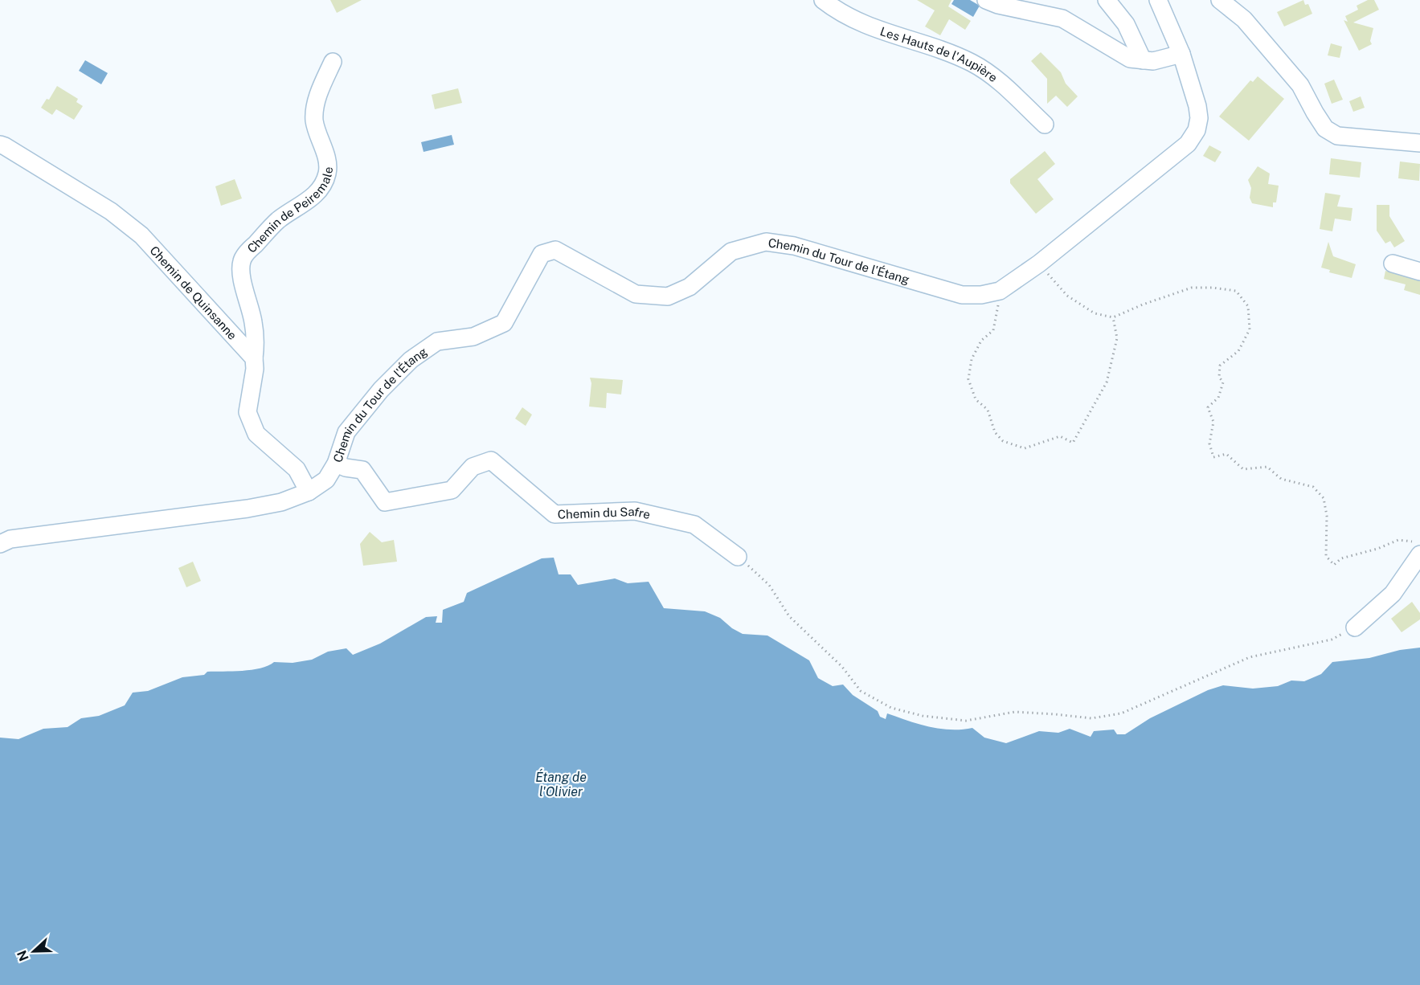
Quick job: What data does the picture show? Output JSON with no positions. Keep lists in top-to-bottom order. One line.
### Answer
{"streets":{"street":["Les Hauts de l'Aupière","Chemin de Peiremale","Chemin du Tour de l'Étang","Chemin de Quinsanne","Chemin du Safre"]},"crossings":[["Chemin de Peiremale","Chemin de Quinsanne"],["Chemin du Tour de l'Étang","Chemin du Safre"]],"water":["Étang de l'Olivier"],"north":"left"}
